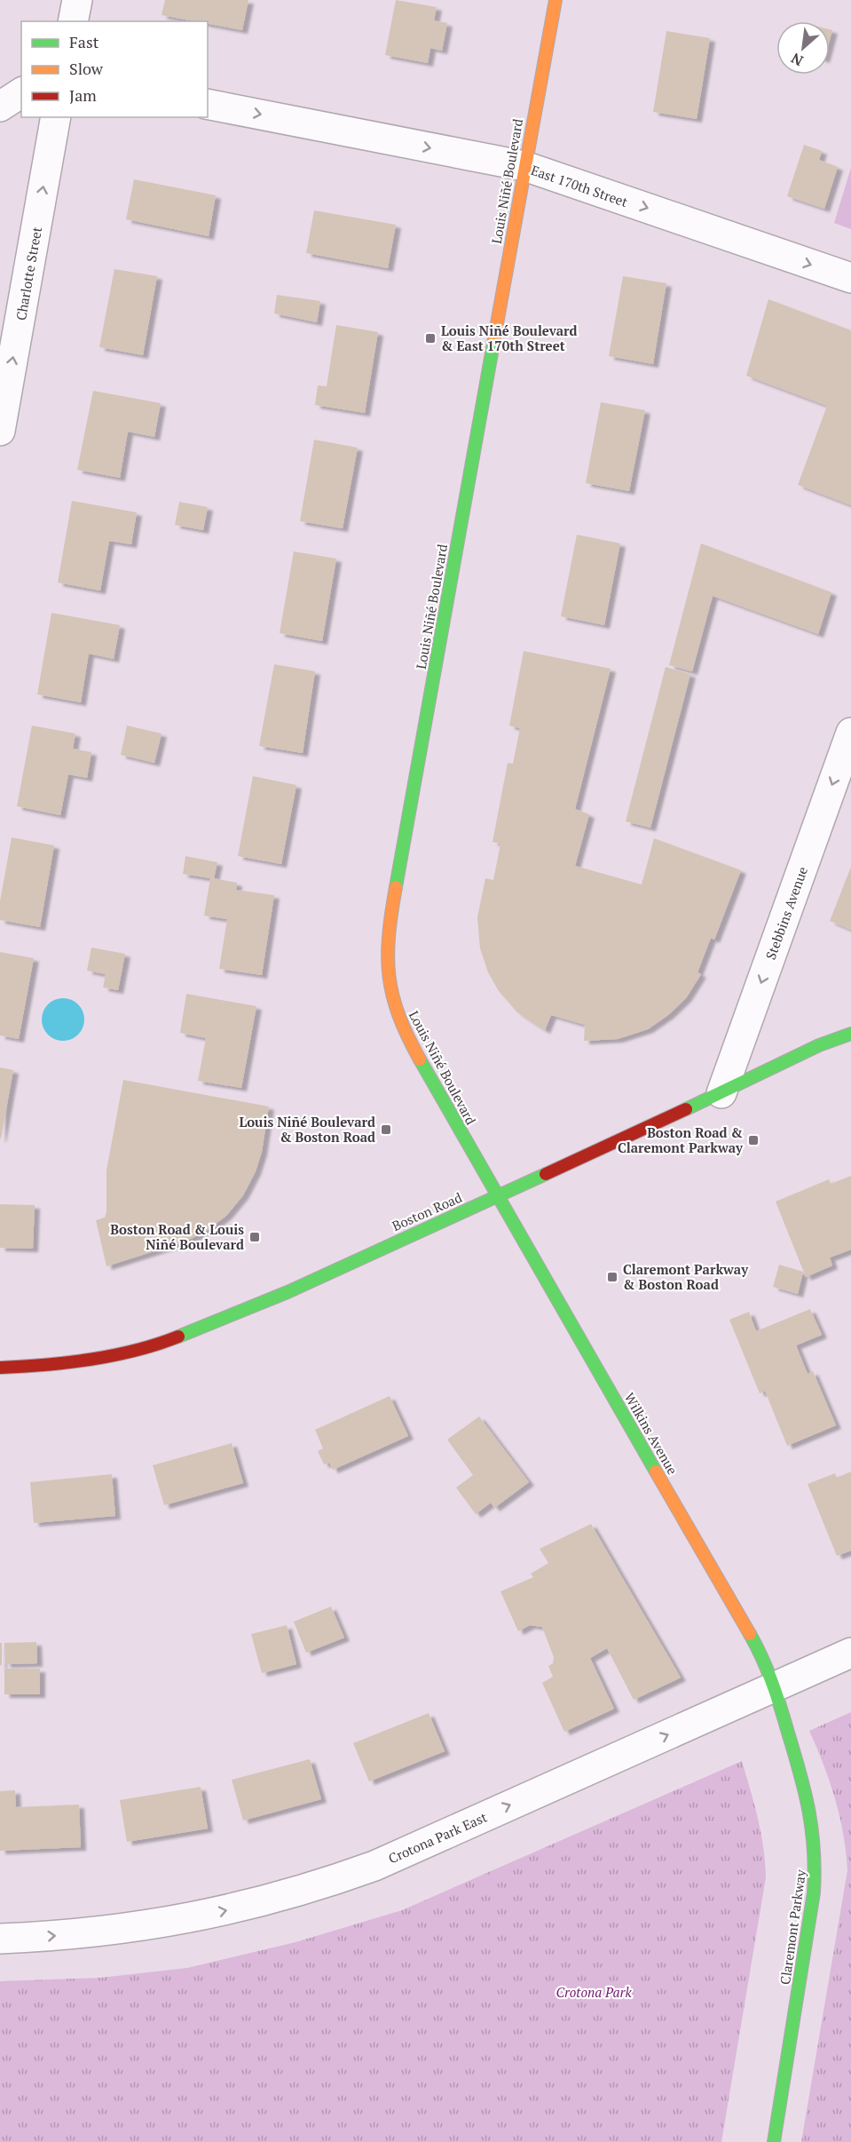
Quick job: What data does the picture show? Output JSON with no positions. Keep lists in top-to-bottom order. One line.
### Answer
{"streets":{"street":["Louis Niñé Boulevard","East 170th Street","Charlotte Street","Stebbins Avenue","Boston Road","Wilkins Avenue","Crotona Park East","Claremont Parkway"]},"crossings":[["Louis Niñé Boulevard","East 170th Street"],["Louis Niñé Boulevard","Boston Road"],["Louis Niñé Boulevard","Wilkins Avenue"],["Stebbins Avenue","Boston Road"],["Boston Road","Wilkins Avenue"],["Wilkins Avenue","Crotona Park East"],["Wilkins Avenue","Claremont Parkway"],["Crotona Park East","Claremont Parkway"]],"one_way":["East 170th Street","Charlotte Street","Stebbins Avenue","Crotona Park East"],"parks":["Crotona Park"],"places":{"transit":["Louis Niñé Boulevard & East 170th Street","Louis Niñé Boulevard & Boston Road","Boston Road & Claremont Parkway","Boston Road & Louis Niñé Boulevard","Claremont Parkway & Boston Road"]},"legend":["Fast","Slow","Jam"],"north":"bottom left"}
